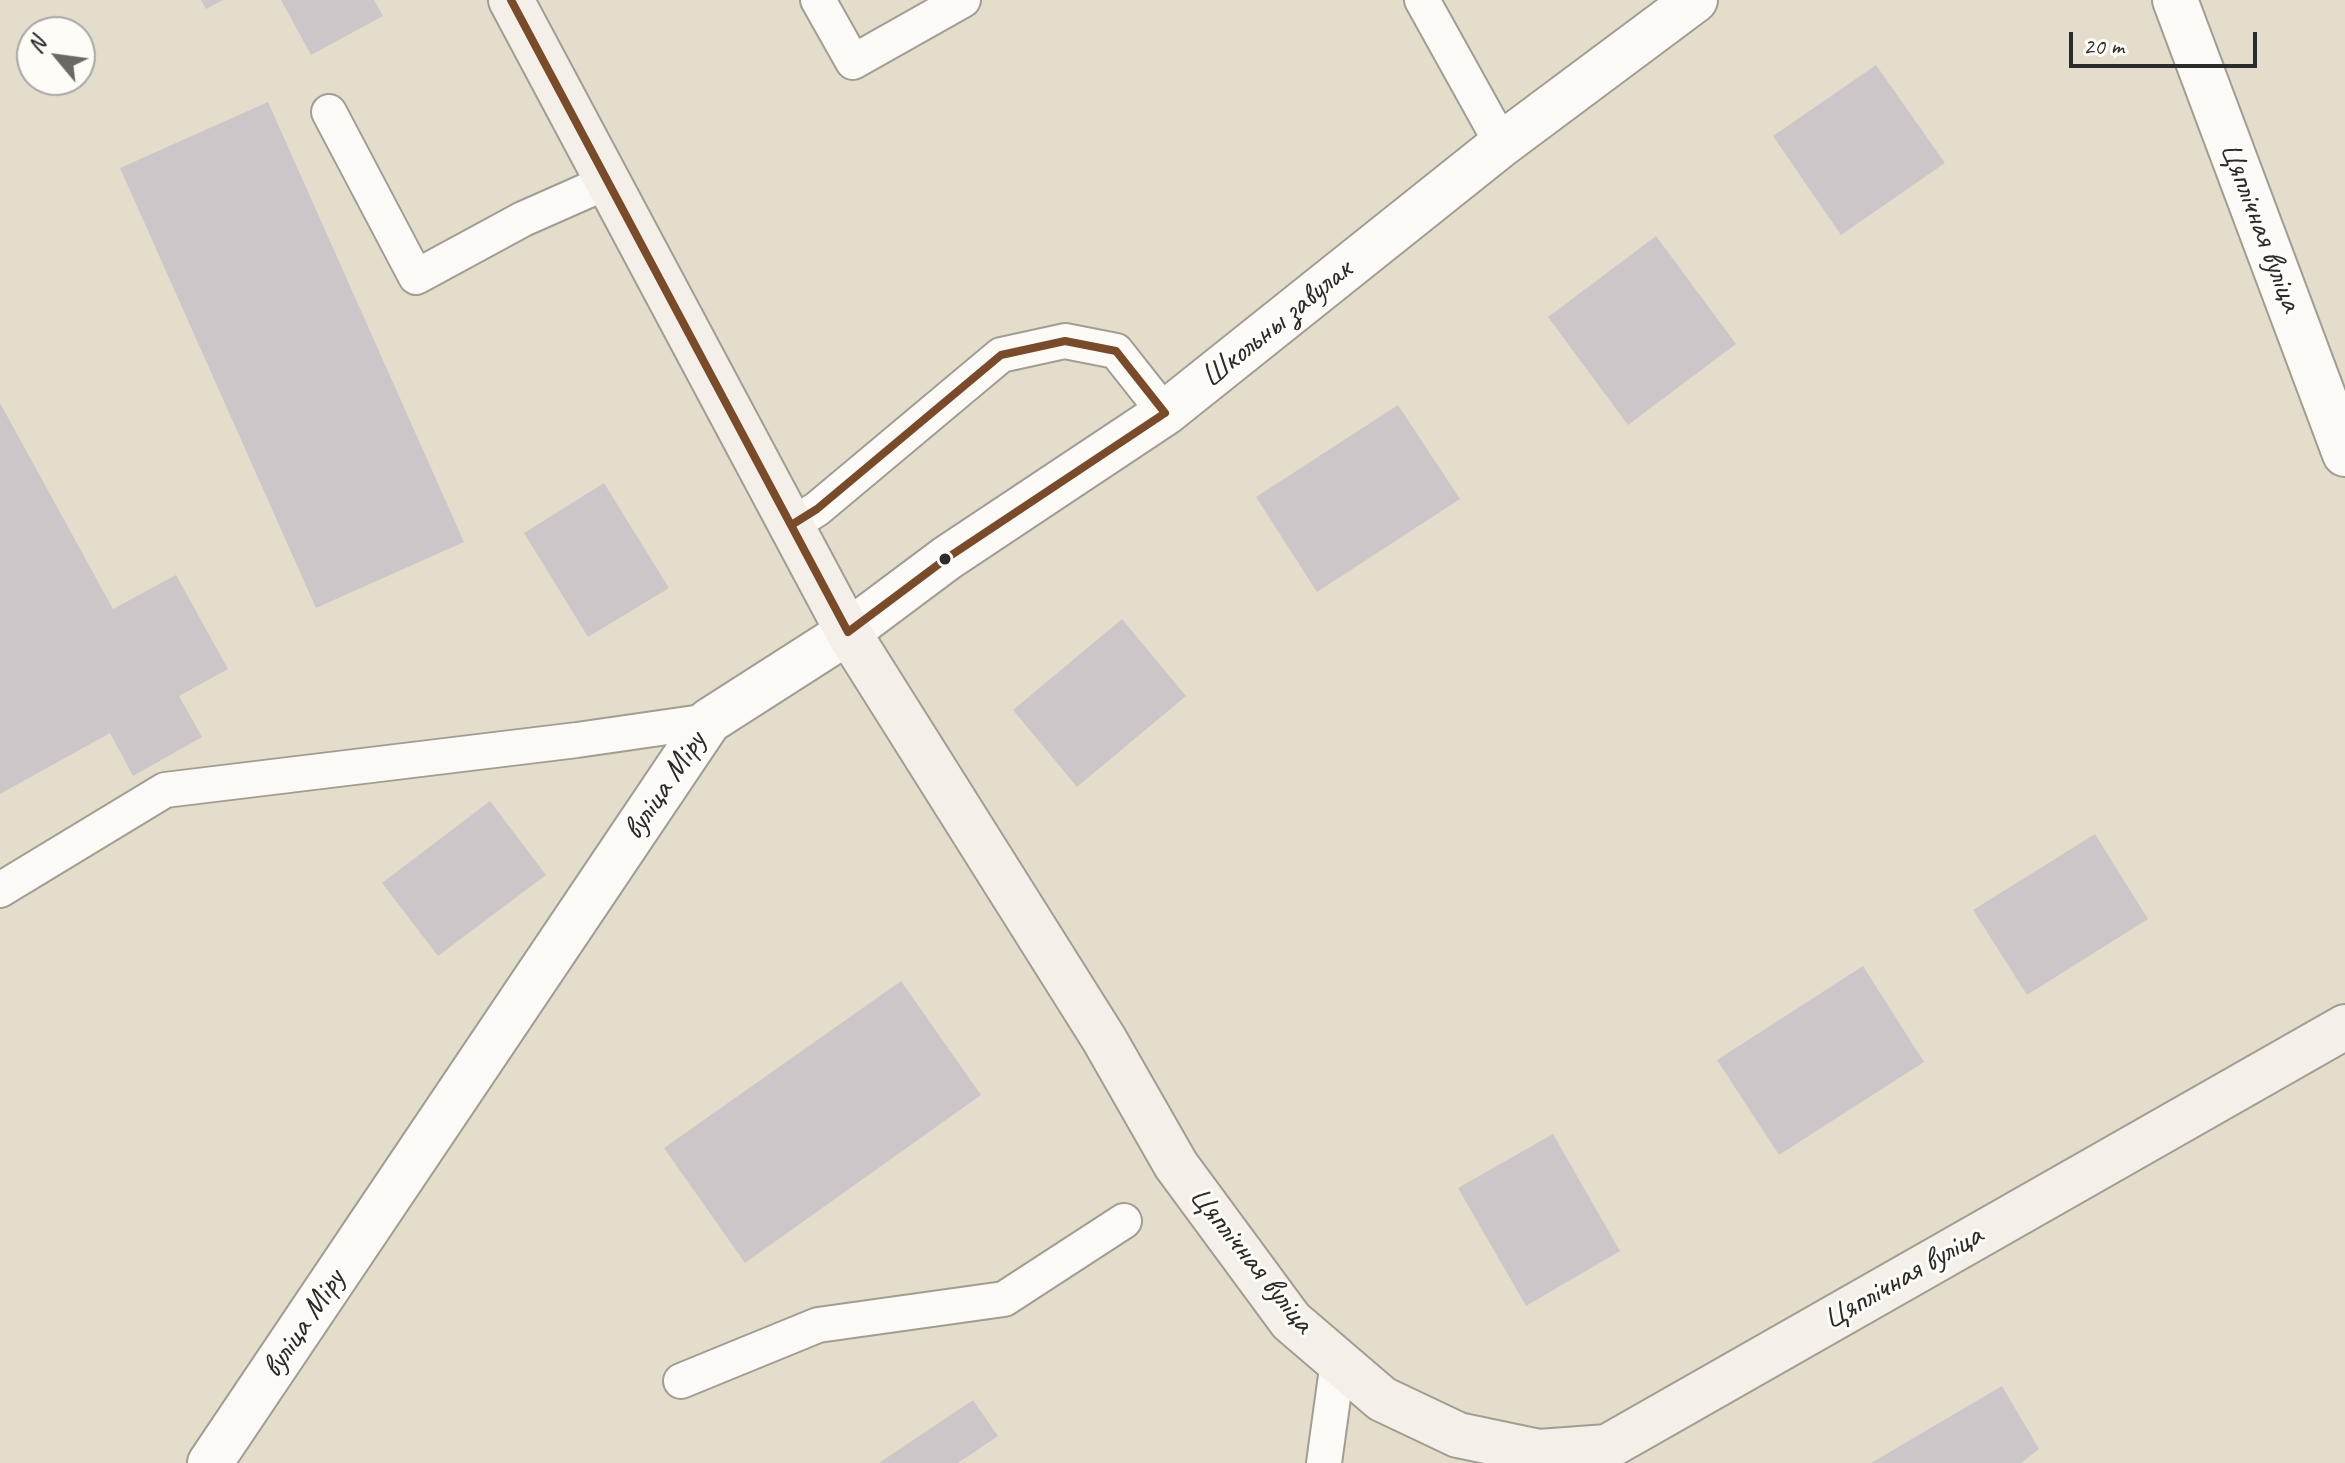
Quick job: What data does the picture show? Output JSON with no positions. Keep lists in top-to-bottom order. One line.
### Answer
{"streets":{"street":["Цяплічная вуліца","Школьны завулак","вуліца Міру"]},"crossings":[["Цяплічная вуліца","Школьны завулак"],["Цяплічная вуліца","вуліца Міру"],["Школьны завулак","вуліца Міру"]],"scale_bar":"20 m","north":"top left"}
